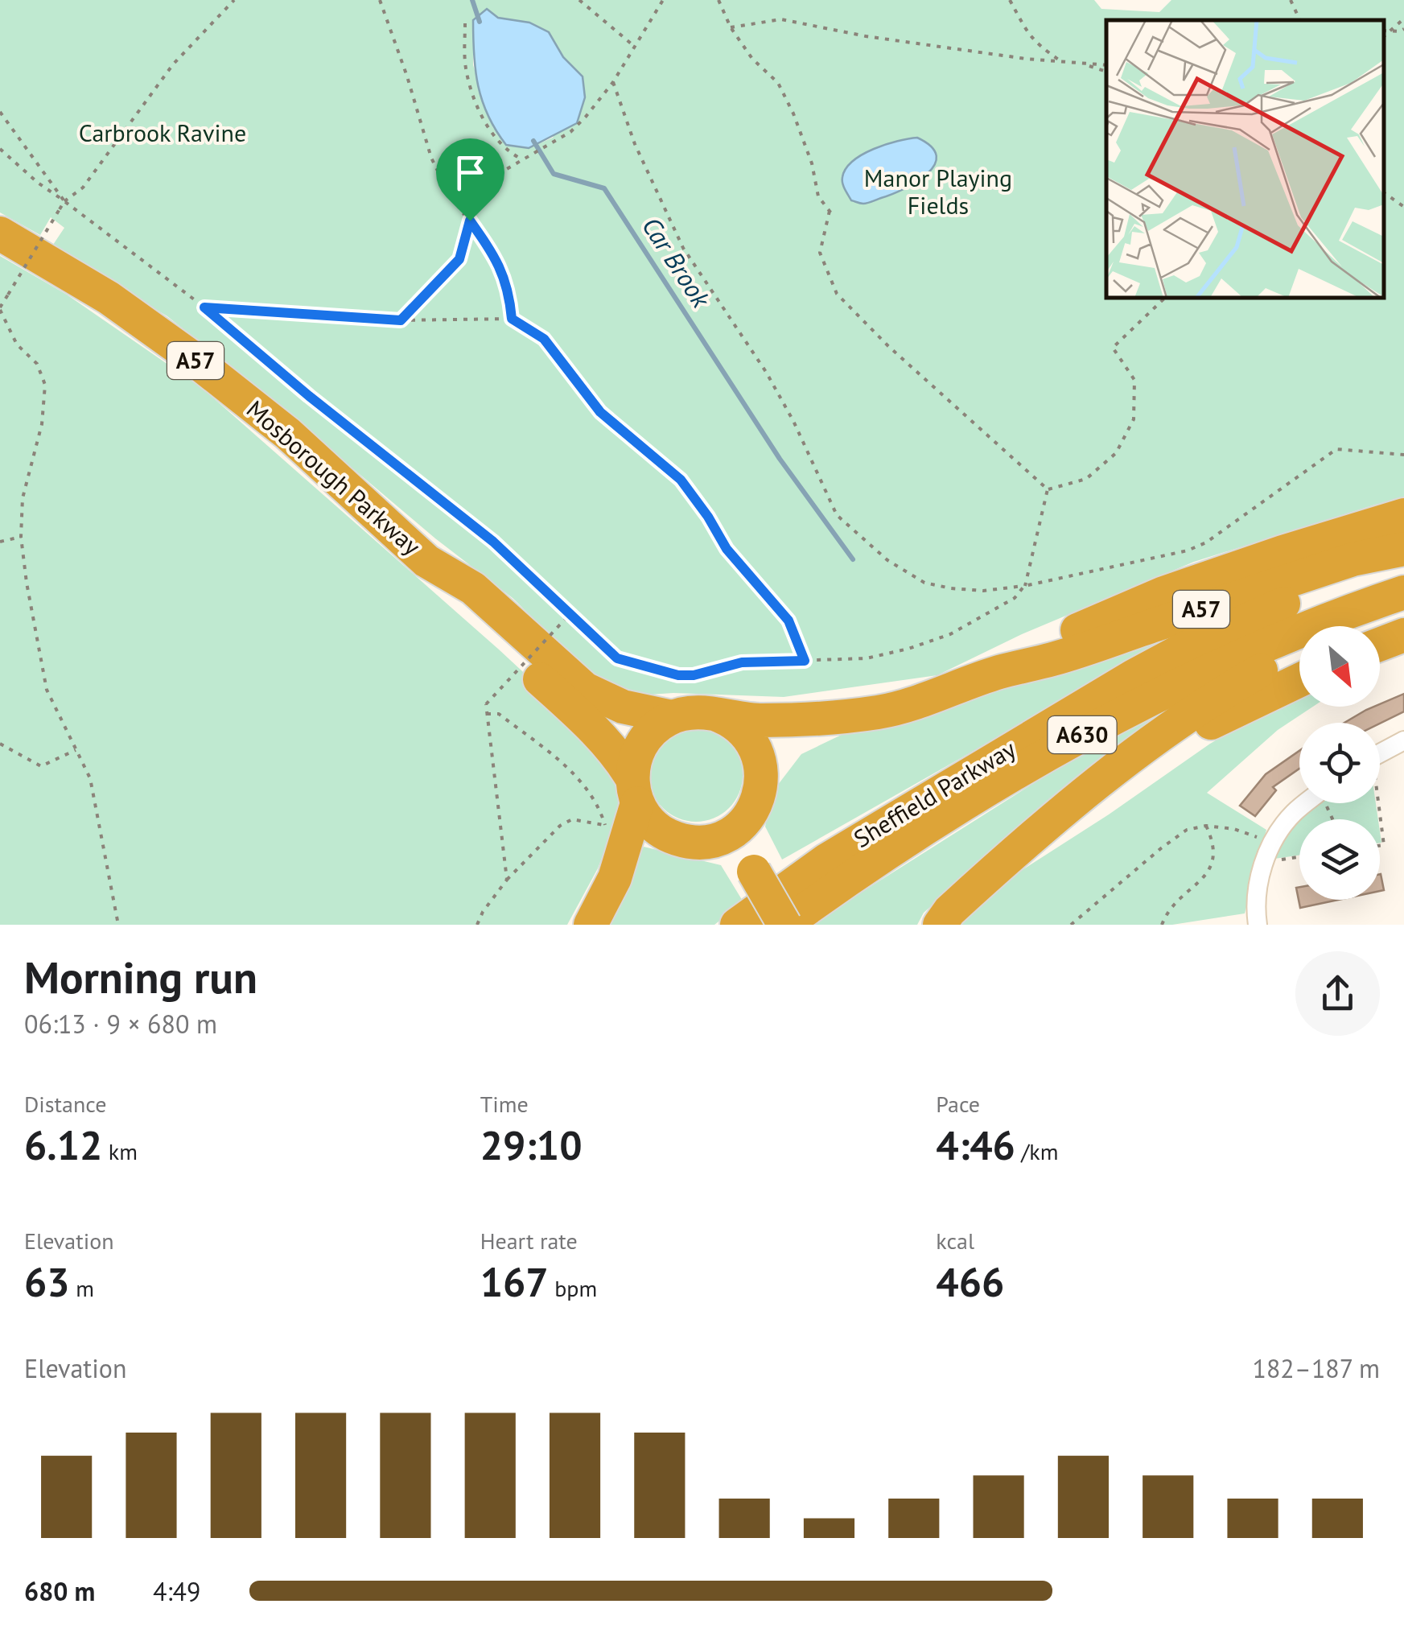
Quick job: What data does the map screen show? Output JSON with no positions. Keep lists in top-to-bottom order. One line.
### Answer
{"streets":{"highway":["A57","Mosborough Parkway","A630","Sheffield Parkway"]},"crossings":[["A57","Mosborough Parkway"]],"water":["Car Brook"],"parks":["Carbrook Ravine","Manor Playing Fields"],"north":"bottom right","page":{"heading":["Morning run","06:13 · 9 × 680 m"],"stats":[["Distance","6.12 km"],["Time","29:10"],["Pace","4:46 /km"],["Elevation","63 m"],["Heart rate","167 bpm"],["kcal","466"]],"chart":["Elevation","182–187 m"],"list":[{"name":"680 m","note":"4:49"}]}}
